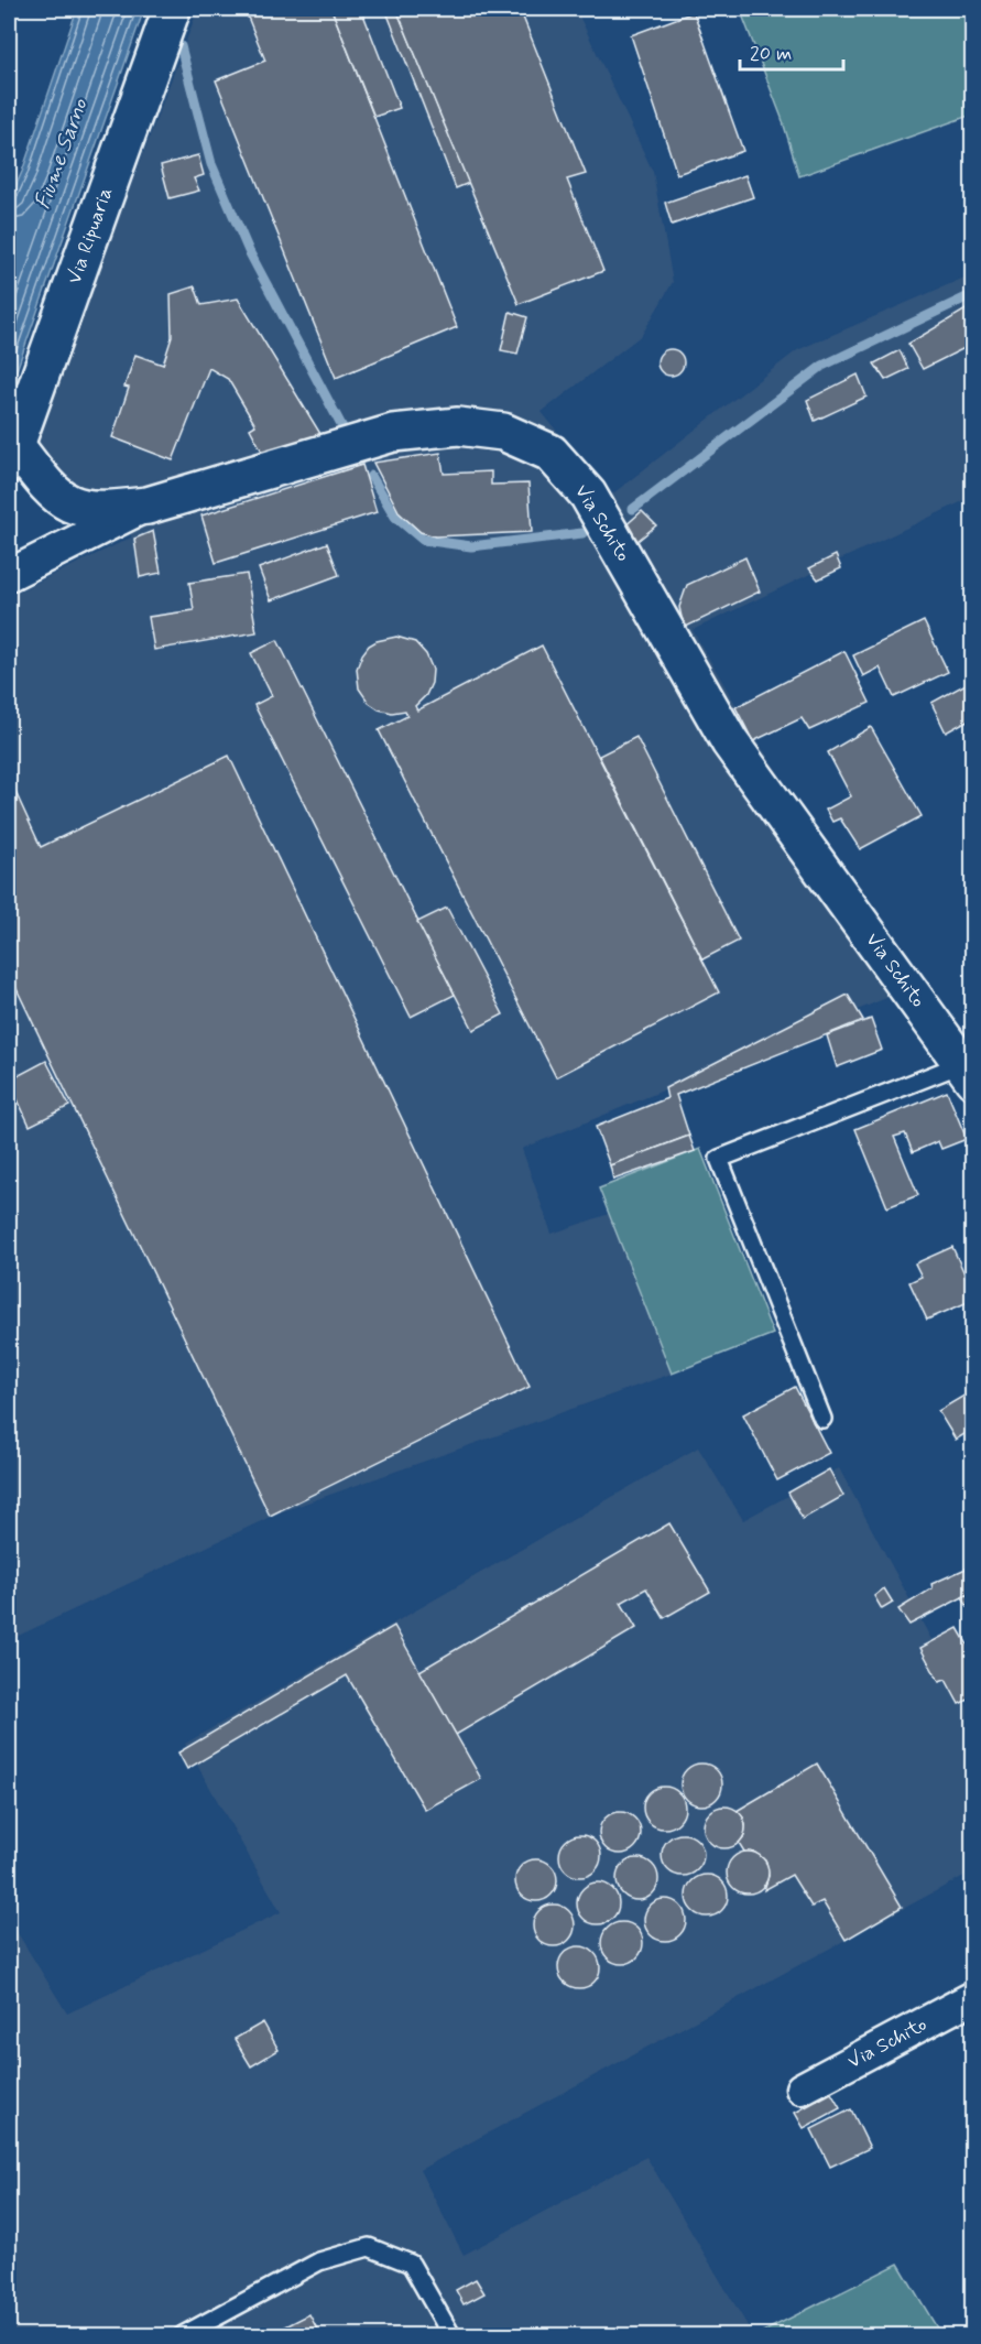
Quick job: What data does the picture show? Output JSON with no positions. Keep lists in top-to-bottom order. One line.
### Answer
{"streets":{"street":["Via Ripuaria","Via Schito"]},"crossings":[["Via Ripuaria","Via Schito"]],"water":["Fiume Sarno"],"scale_bar":"20 m"}
